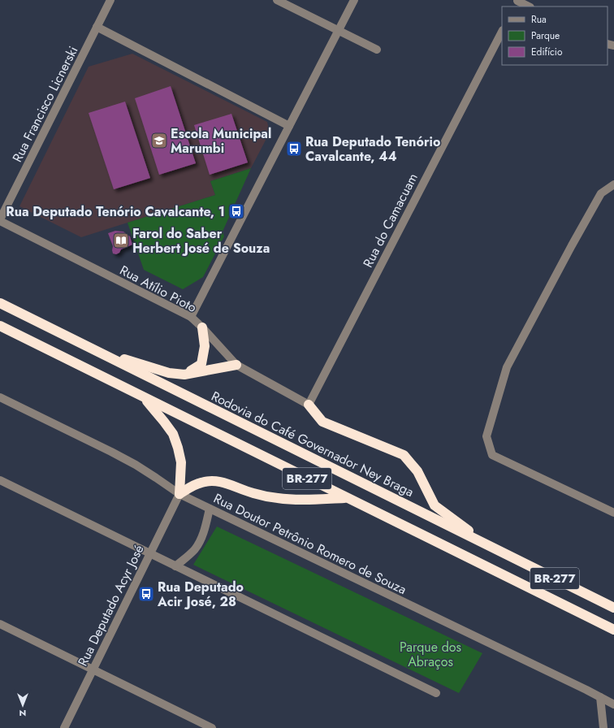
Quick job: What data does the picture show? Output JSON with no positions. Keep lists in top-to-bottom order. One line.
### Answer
{"streets":{"highway":["Rodovia do Café Governador Ney Braga","BR-277"],"street":["Rua Francisco Licnerski","Rua do Camacuam","Rua Atílio Pioto","Rua Doutor Petrônio Romero de Souza","Rua Deputado Acyr José"]},"crossings":[["Rua Francisco Licnerski","Rua Atílio Pioto"],["Rua do Camacuam","Rua Atílio Pioto"],["Rua Doutor Petrônio Romero de Souza","Rua Deputado Acyr José"]],"parks":["Parque dos Abraços"],"places":{"school or university":["Escola Municipal Marumbi"],"bus stop":["Rua Deputado Tenório Cavalcante, 44","Rua Deputado Tenório Cavalcante, 1","Rua Deputado Acir José, 28"],"library":["Farol do Saber Herbert José de Souza"]},"legend":["Rua","Parque","Edifício"],"north":"bottom"}
